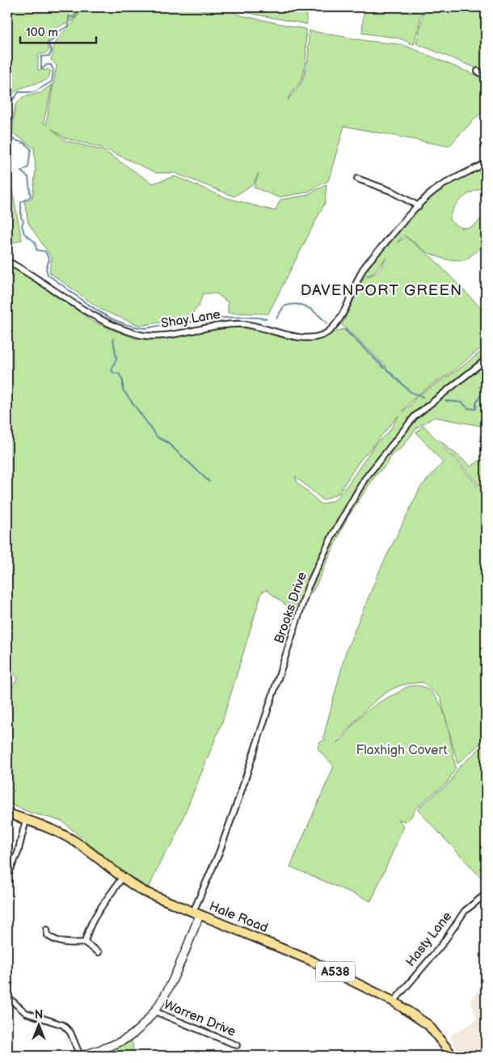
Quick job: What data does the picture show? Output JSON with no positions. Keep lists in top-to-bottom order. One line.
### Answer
{"streets":{"main road":["Hale Road","A538"],"street":["Shay Lane","Brooks Drive","Hasty Lane","Warren Drive"]},"crossings":[["Brooks Drive","Hale Road"],["Hale Road","Hasty Lane"]],"districts":["DAVENPORT GREEN"],"parks":["Flaxhigh Covert"],"scale_bar":"100 m","north":"top"}
